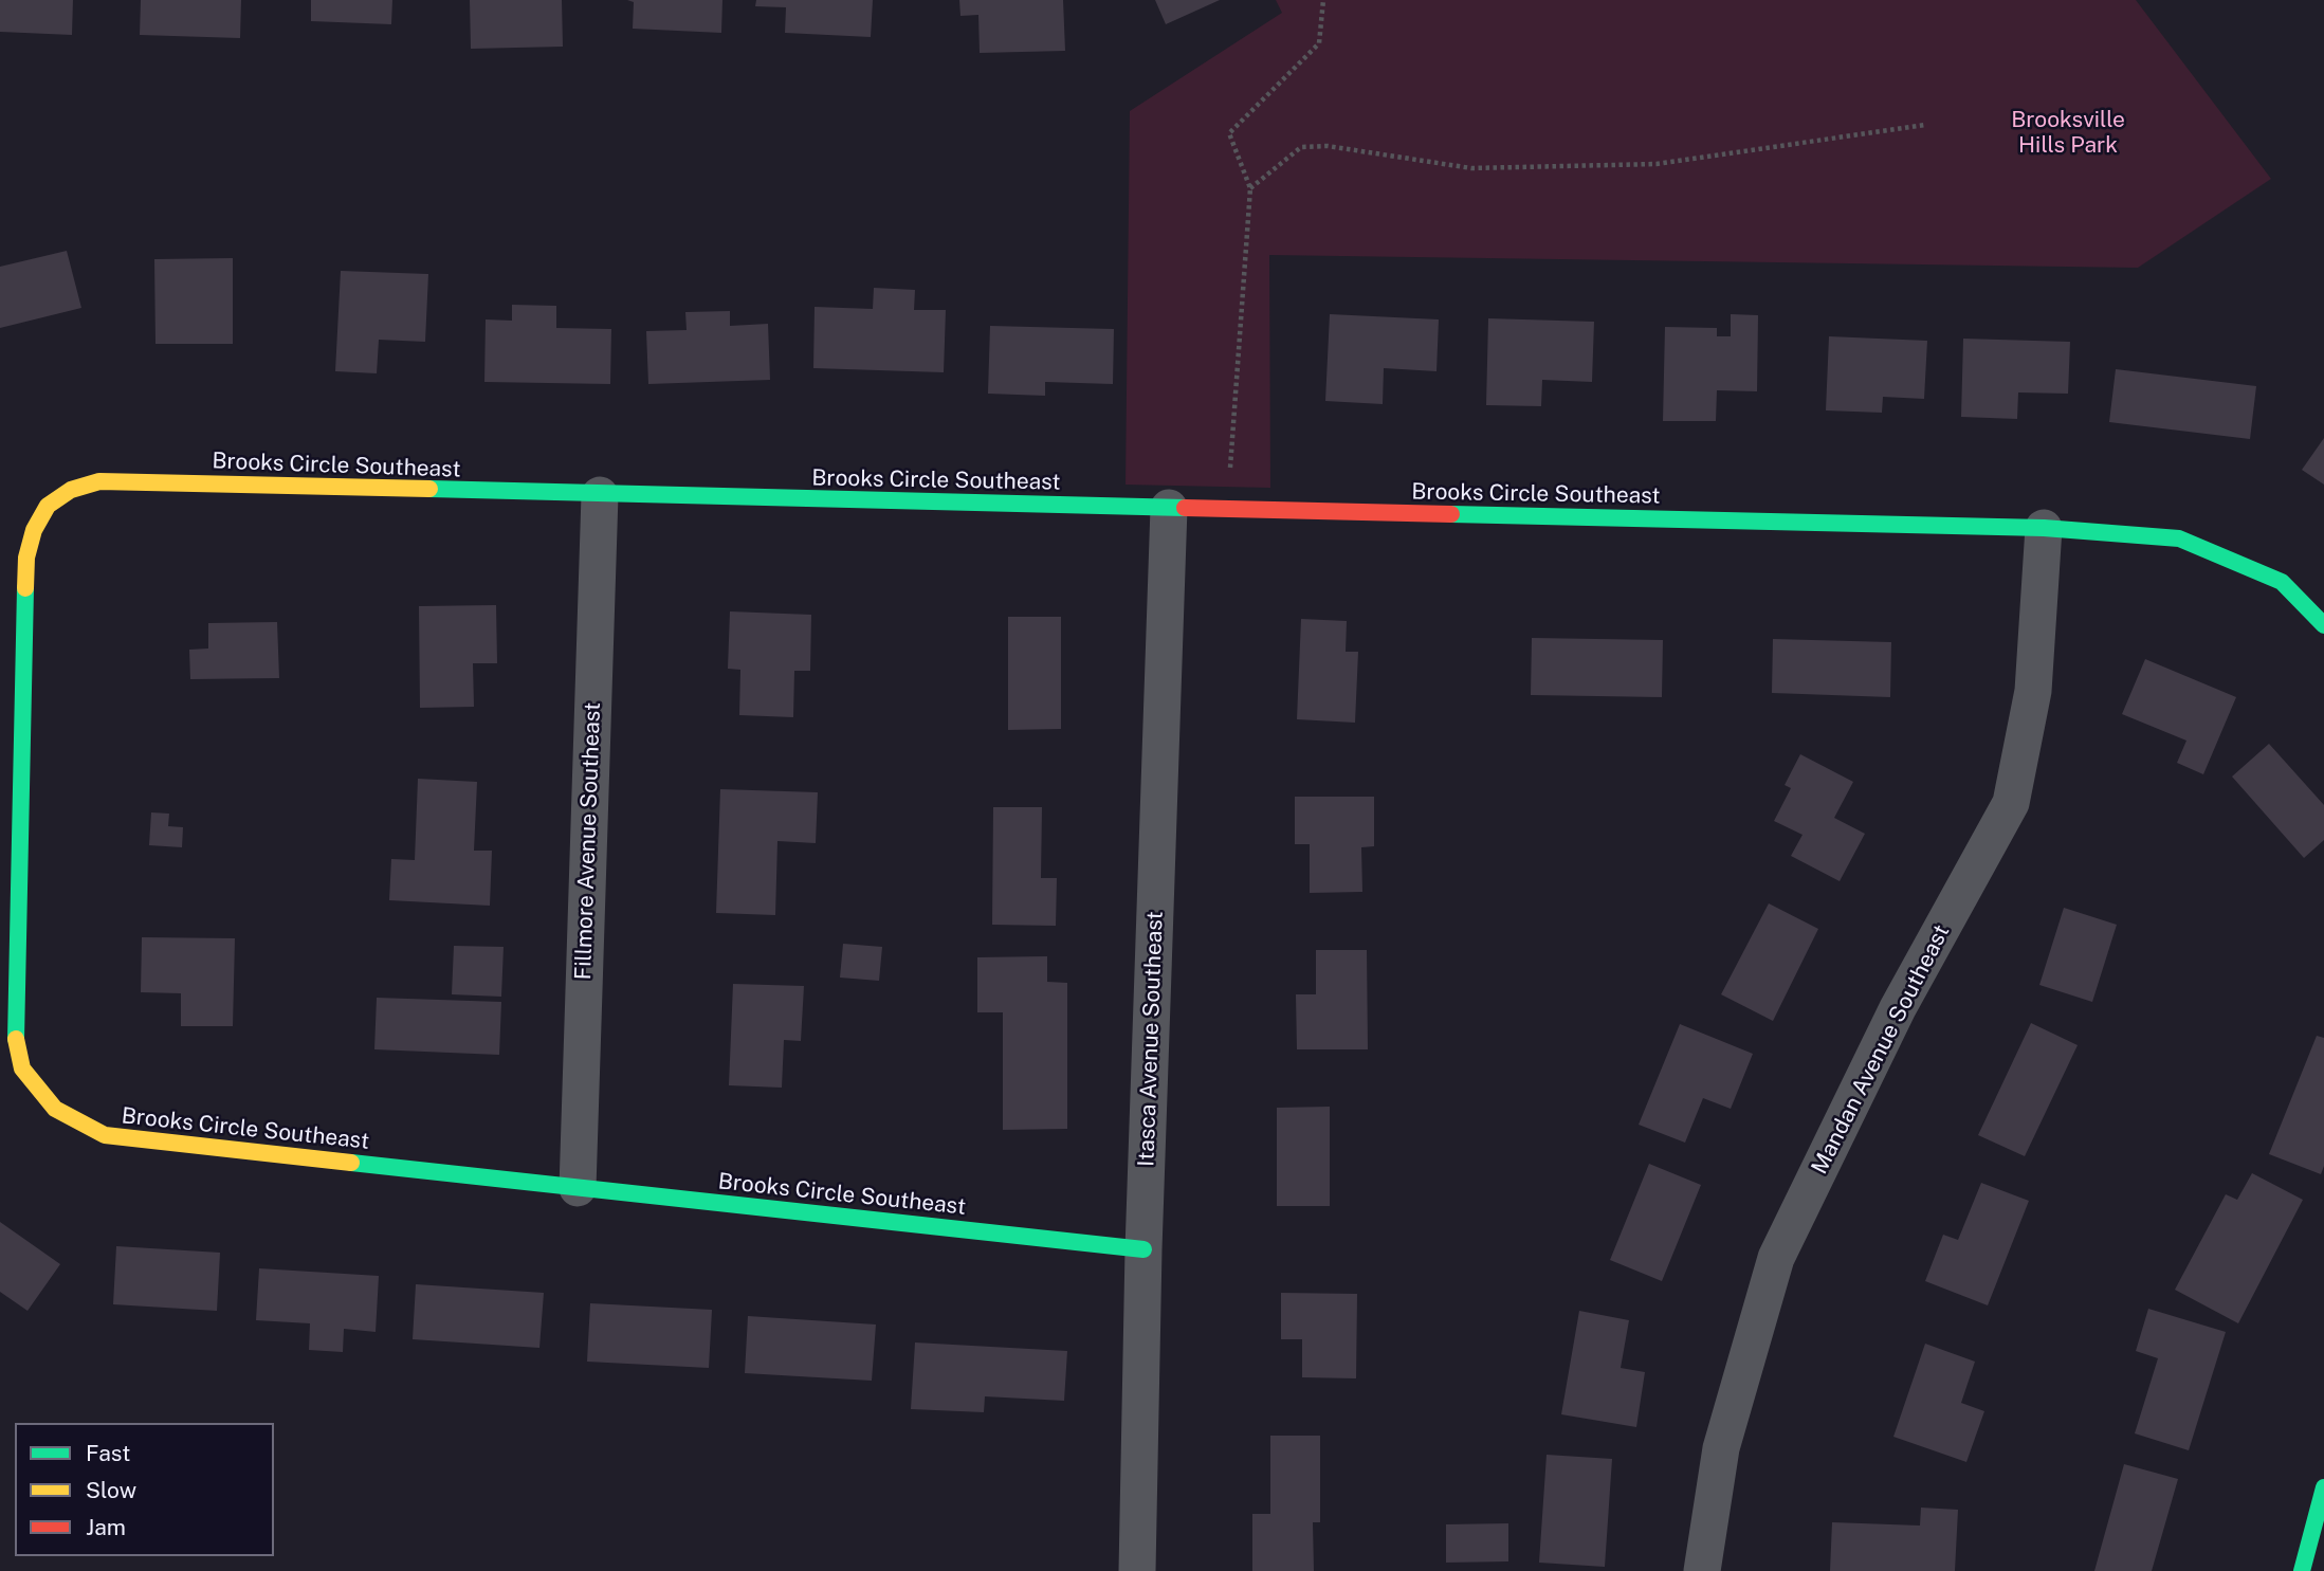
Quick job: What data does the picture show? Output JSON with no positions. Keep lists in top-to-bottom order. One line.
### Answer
{"streets":{"street":["Brooks Circle Southeast","Fillmore Avenue Southeast","Itasca Avenue Southeast","Mandan Avenue Southeast"]},"crossings":[["Brooks Circle Southeast","Fillmore Avenue Southeast"],["Brooks Circle Southeast","Itasca Avenue Southeast"],["Brooks Circle Southeast","Mandan Avenue Southeast"]],"parks":["Brooksville Hills Park"],"legend":["Fast","Slow","Jam"]}
